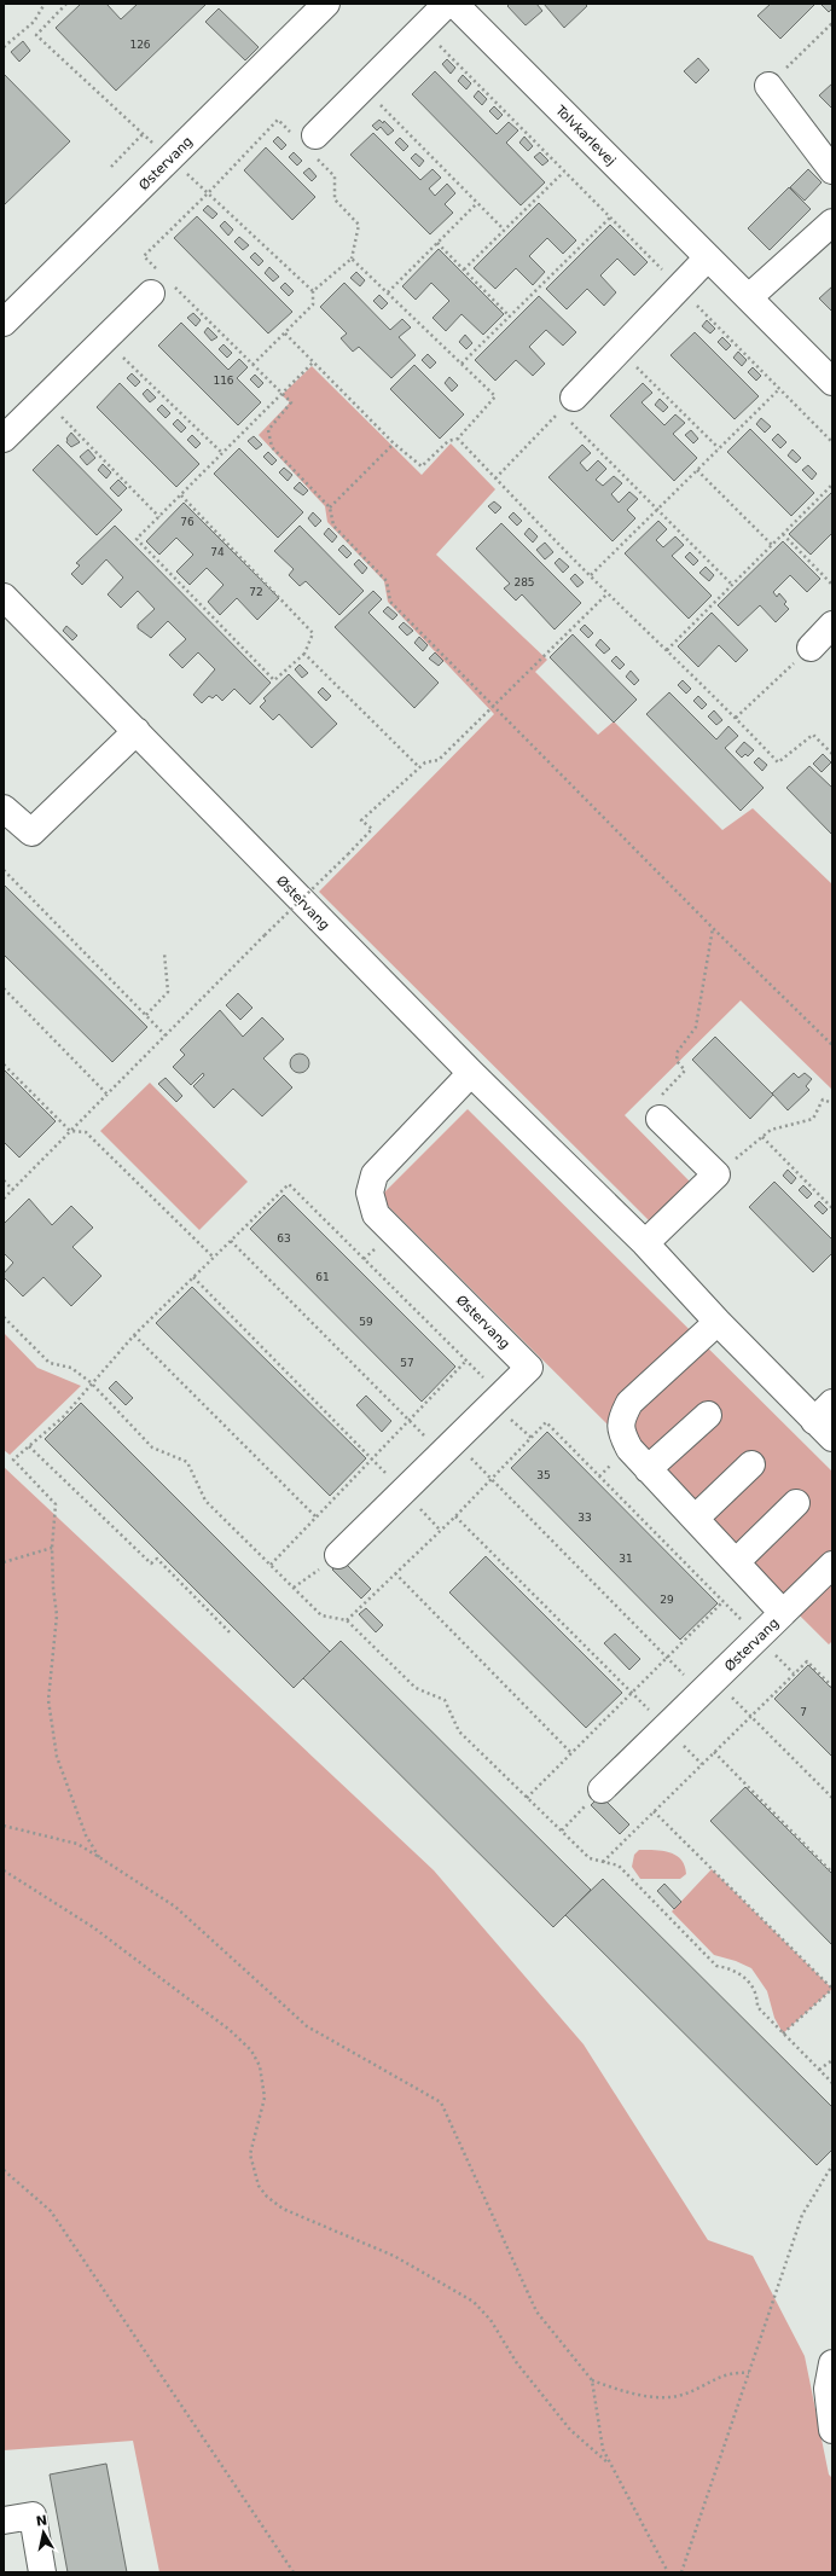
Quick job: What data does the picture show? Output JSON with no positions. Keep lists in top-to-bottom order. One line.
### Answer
{"streets":{"street":["Tolvkarlevej","Østervang"]},"house_numbers":["126","116","76","74","285","72","63","61","59","57","35","33","31","29","7"],"north":"top"}
